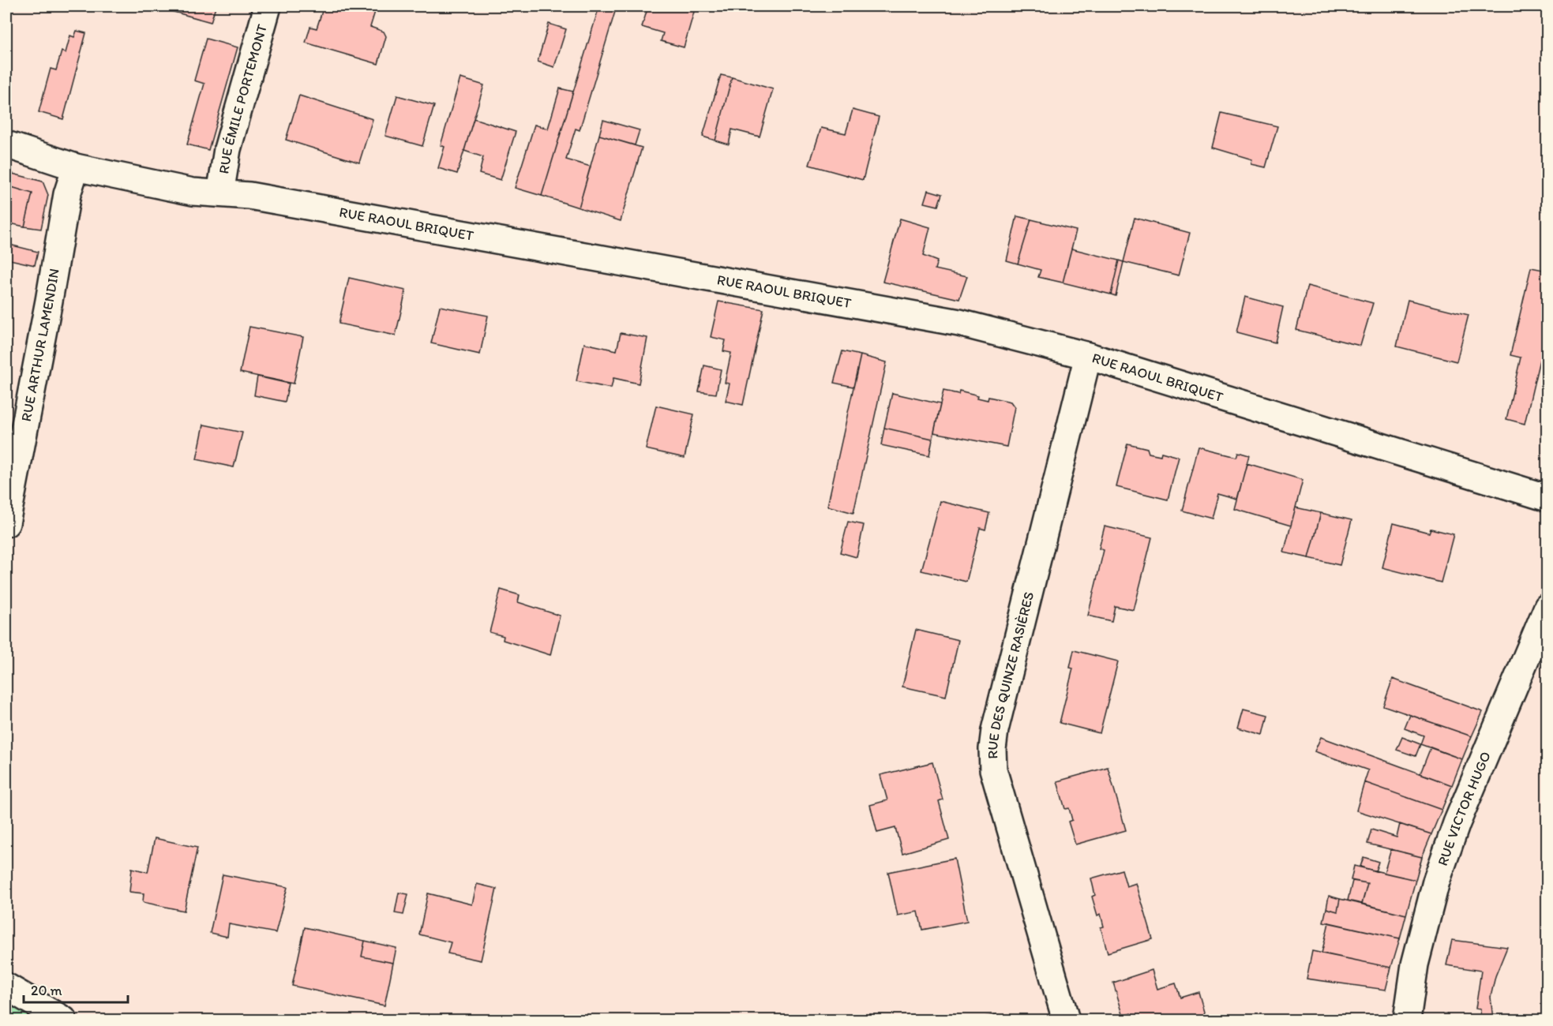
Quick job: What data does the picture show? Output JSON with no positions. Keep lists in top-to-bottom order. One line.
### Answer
{"streets":{"street":["RUE ÉMILE PORTEMONT","RUE RAOUL BRIQUET","RUE ARTHUR LAMENDIN","RUE DES QUINZE RASIÈRES","RUE VICTOR HUGO"]},"crossings":[["RUE ÉMILE PORTEMONT","RUE RAOUL BRIQUET"],["RUE RAOUL BRIQUET","RUE ARTHUR LAMENDIN"],["RUE RAOUL BRIQUET","RUE DES QUINZE RASIÈRES"]],"scale_bar":"20 m"}
